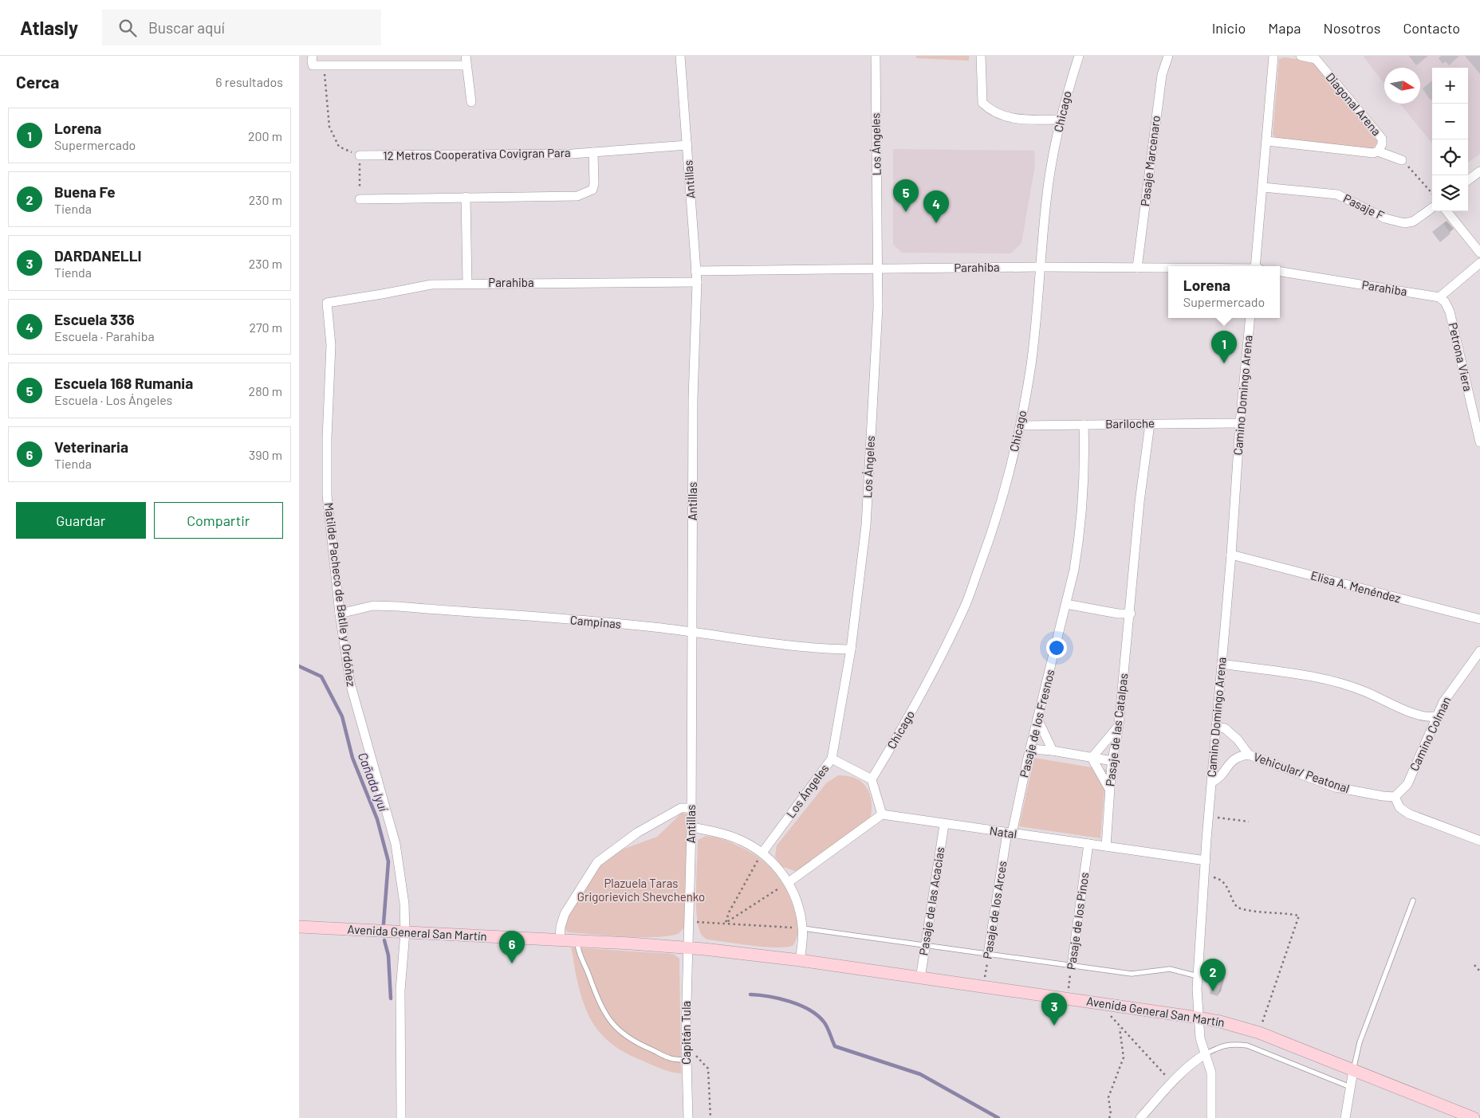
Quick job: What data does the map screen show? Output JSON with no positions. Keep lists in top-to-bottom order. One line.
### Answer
{"streets":{"main road":["Avenida General San Martín"],"street":["Diagonal Arena","Chicago","Los Ángeles","12 Metros Cooperativa Covigran Para","Pasaje Marcenaro","Antillas","Pasaje F","Parahiba","Petrona Viera","Camino Domingo Arena","Bariloche","Elisa A. Menéndez","Matilde Pacheco de Batlle y Ordóñez","Campinas","Pasaje de los Fresnos","Pasaje de las Catalpas","Camino Colman","Vehicular/ Peatonal","Natal","Pasaje de las Acacias","Pasaje de los Arces","Pasaje de los Pinos","Capitán Tula"]},"crossings":[["Chicago","Parahiba"],["Chicago","Bariloche"],["Los Ángeles","Parahiba"],["Los Ángeles","Campinas"],["12 Metros Cooperativa Covigran Para","Antillas"],["Pasaje Marcenaro","Parahiba"],["Antillas","Parahiba"],["Antillas","Campinas"],["Antillas","Avenida General San Martín"],["Antillas","Capitán Tula"],["Parahiba","Petrona Viera"],["Parahiba","Matilde Pacheco de Batlle y Ordóñez"],["Camino Domingo Arena","Bariloche"],["Camino Domingo Arena","Elisa A. Menéndez"],["Camino Domingo Arena","Vehicular/ Peatonal"],["Camino Domingo Arena","Natal"],["Camino Domingo Arena","Avenida General San Martín"],["Bariloche","Pasaje de los Fresnos"],["Bariloche","Pasaje de las Catalpas"],["Matilde Pacheco de Batlle y Ordóñez","Campinas"],["Matilde Pacheco de Batlle y Ordóñez","Avenida General San Martín"],["Pasaje de los Fresnos","Natal"],["Pasaje de los Fresnos","Pasaje de los Arces"],["Pasaje de las Catalpas","Natal"],["Camino Colman","Vehicular/ Peatonal"],["Natal","Pasaje de las Acacias"],["Natal","Pasaje de los Arces"],["Natal","Pasaje de los Pinos"],["Pasaje de las Acacias","Avenida General San Martín"],["Pasaje de los Arces","Avenida General San Martín"],["Pasaje de los Pinos","Avenida General San Martín"],["Avenida General San Martín","Capitán Tula"]],"water":["Cañada Iyuí"],"parks":["Plazuela Taras Grigorievich Shevchenko"],"north":"right","page":{"header":"Atlasly","search":"Buscar aquí","nav":["Inicio","Mapa","Nosotros","Contacto"],"heading":["Cerca","6 resultados"],"map_buttons":["+","−"],"list":[{"mark":"1","name":"Lorena","note":"Supermercado","value":"200 m"},{"mark":"2","name":"Buena Fe","note":"Tienda","value":"230 m"},{"mark":"3","name":"DARDANELLI","note":"Tienda","value":"230 m"},{"mark":"4","name":"Escuela 336","note":"Escuela · Parahiba","value":"270 m"},{"mark":"5","name":"Escuela 168 Rumania","note":"Escuela · Los Ángeles","value":"280 m"},{"mark":"6","name":"Veterinaria","note":"Tienda","value":"390 m"}],"pins":["5","4","1","6","2","3"],"popup":["Lorena","Supermercado"],"buttons":["Guardar","Compartir"]}}
